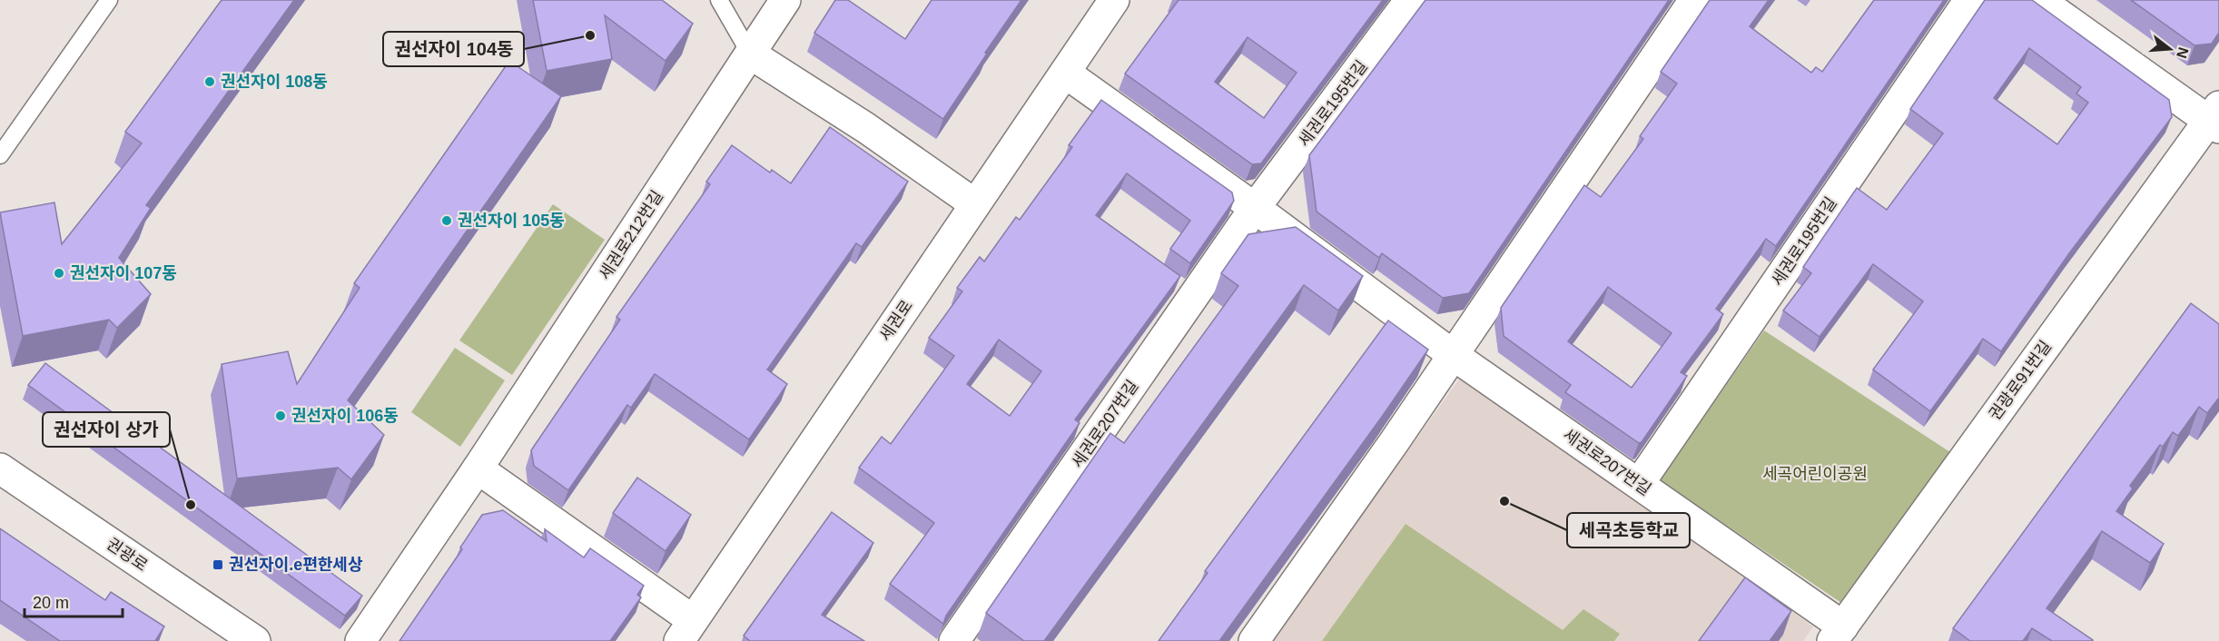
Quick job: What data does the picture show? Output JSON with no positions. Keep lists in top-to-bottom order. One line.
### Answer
{"streets":{"street":["세권로195번길","세권로212번길","세권로","권광로91번길","세권로207번길","권광로"]},"crossings":[["세권로195번길","세권로207번길"],["세권로","세권로207번길"],["권광로91번길","세권로207번길"]],"parks":["세곡어린이공원"],"places":{"other":["권선자이 104동","권선자이 108동","권선자이 105동","권선자이 107동","권선자이 106동","세곡초등학교","권선자이 상가"],"transit":["권선자이.e편한세상"]},"scale_bar":"20 m","north":"right"}
